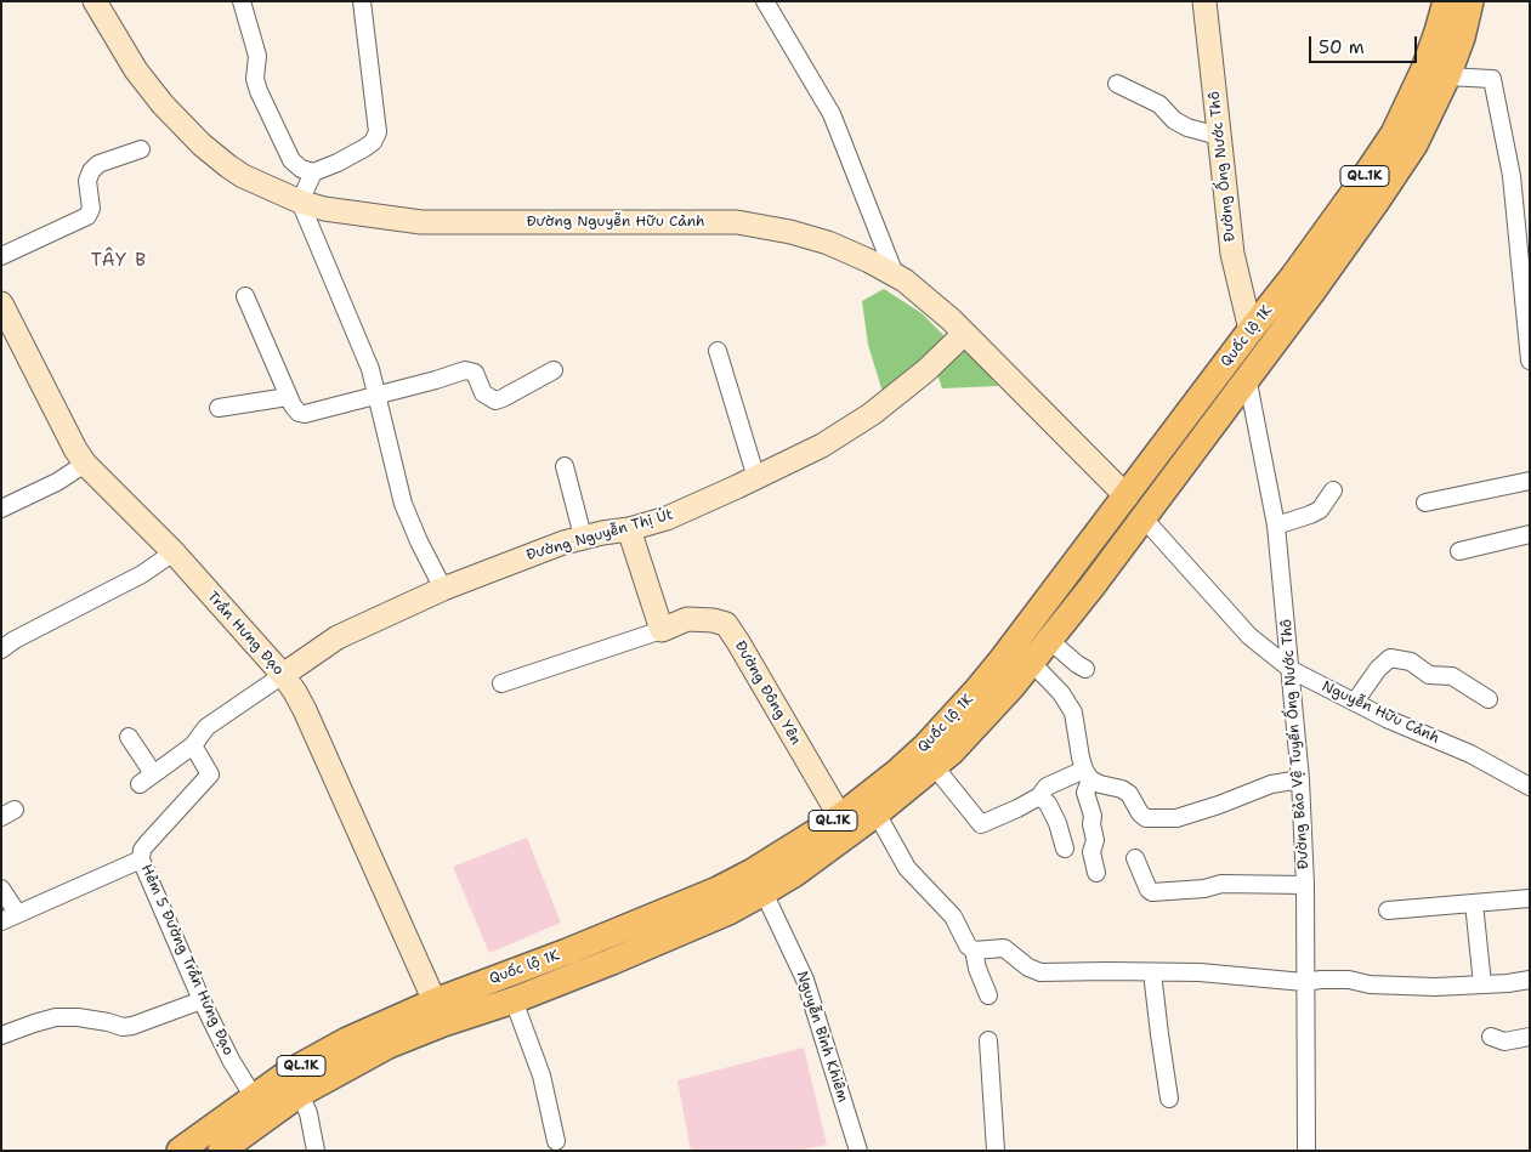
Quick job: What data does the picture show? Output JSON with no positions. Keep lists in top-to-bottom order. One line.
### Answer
{"streets":{"main road":["QL.1K","Quốc lộ 1K"],"street":["Đường Ống Nước Thô","Đường Nguyễn Hữu Cảnh","Đường Nguyễn Thị Út","Trần Hưng Đạo","Đường Đông Yên","Nguyễn Hữu Cảnh","Đường Bảo Vệ Tuyến Ống Nước Thô","Hẻm 5 Đường Trần Hưng Đạo","Nguyễn Bỉnh Khiêm"]},"crossings":[["Đường Ống Nước Thô","Quốc lộ 1K"],["Đường Nguyễn Hữu Cảnh","Quốc lộ 1K"],["Đường Nguyễn Hữu Cảnh","Đường Nguyễn Thị Út"],["Quốc lộ 1K","Trần Hưng Đạo"],["Quốc lộ 1K","Đường Đông Yên"],["Quốc lộ 1K","Nguyễn Hữu Cảnh"],["Quốc lộ 1K","Đường Bảo Vệ Tuyến Ống Nước Thô"],["Quốc lộ 1K","Hẻm 5 Đường Trần Hưng Đạo"],["Quốc lộ 1K","Nguyễn Bỉnh Khiêm"],["Đường Nguyễn Thị Út","Trần Hưng Đạo"],["Nguyễn Hữu Cảnh","Đường Bảo Vệ Tuyến Ống Nước Thô"]],"districts":["TÂY B"],"scale_bar":"50 m"}
